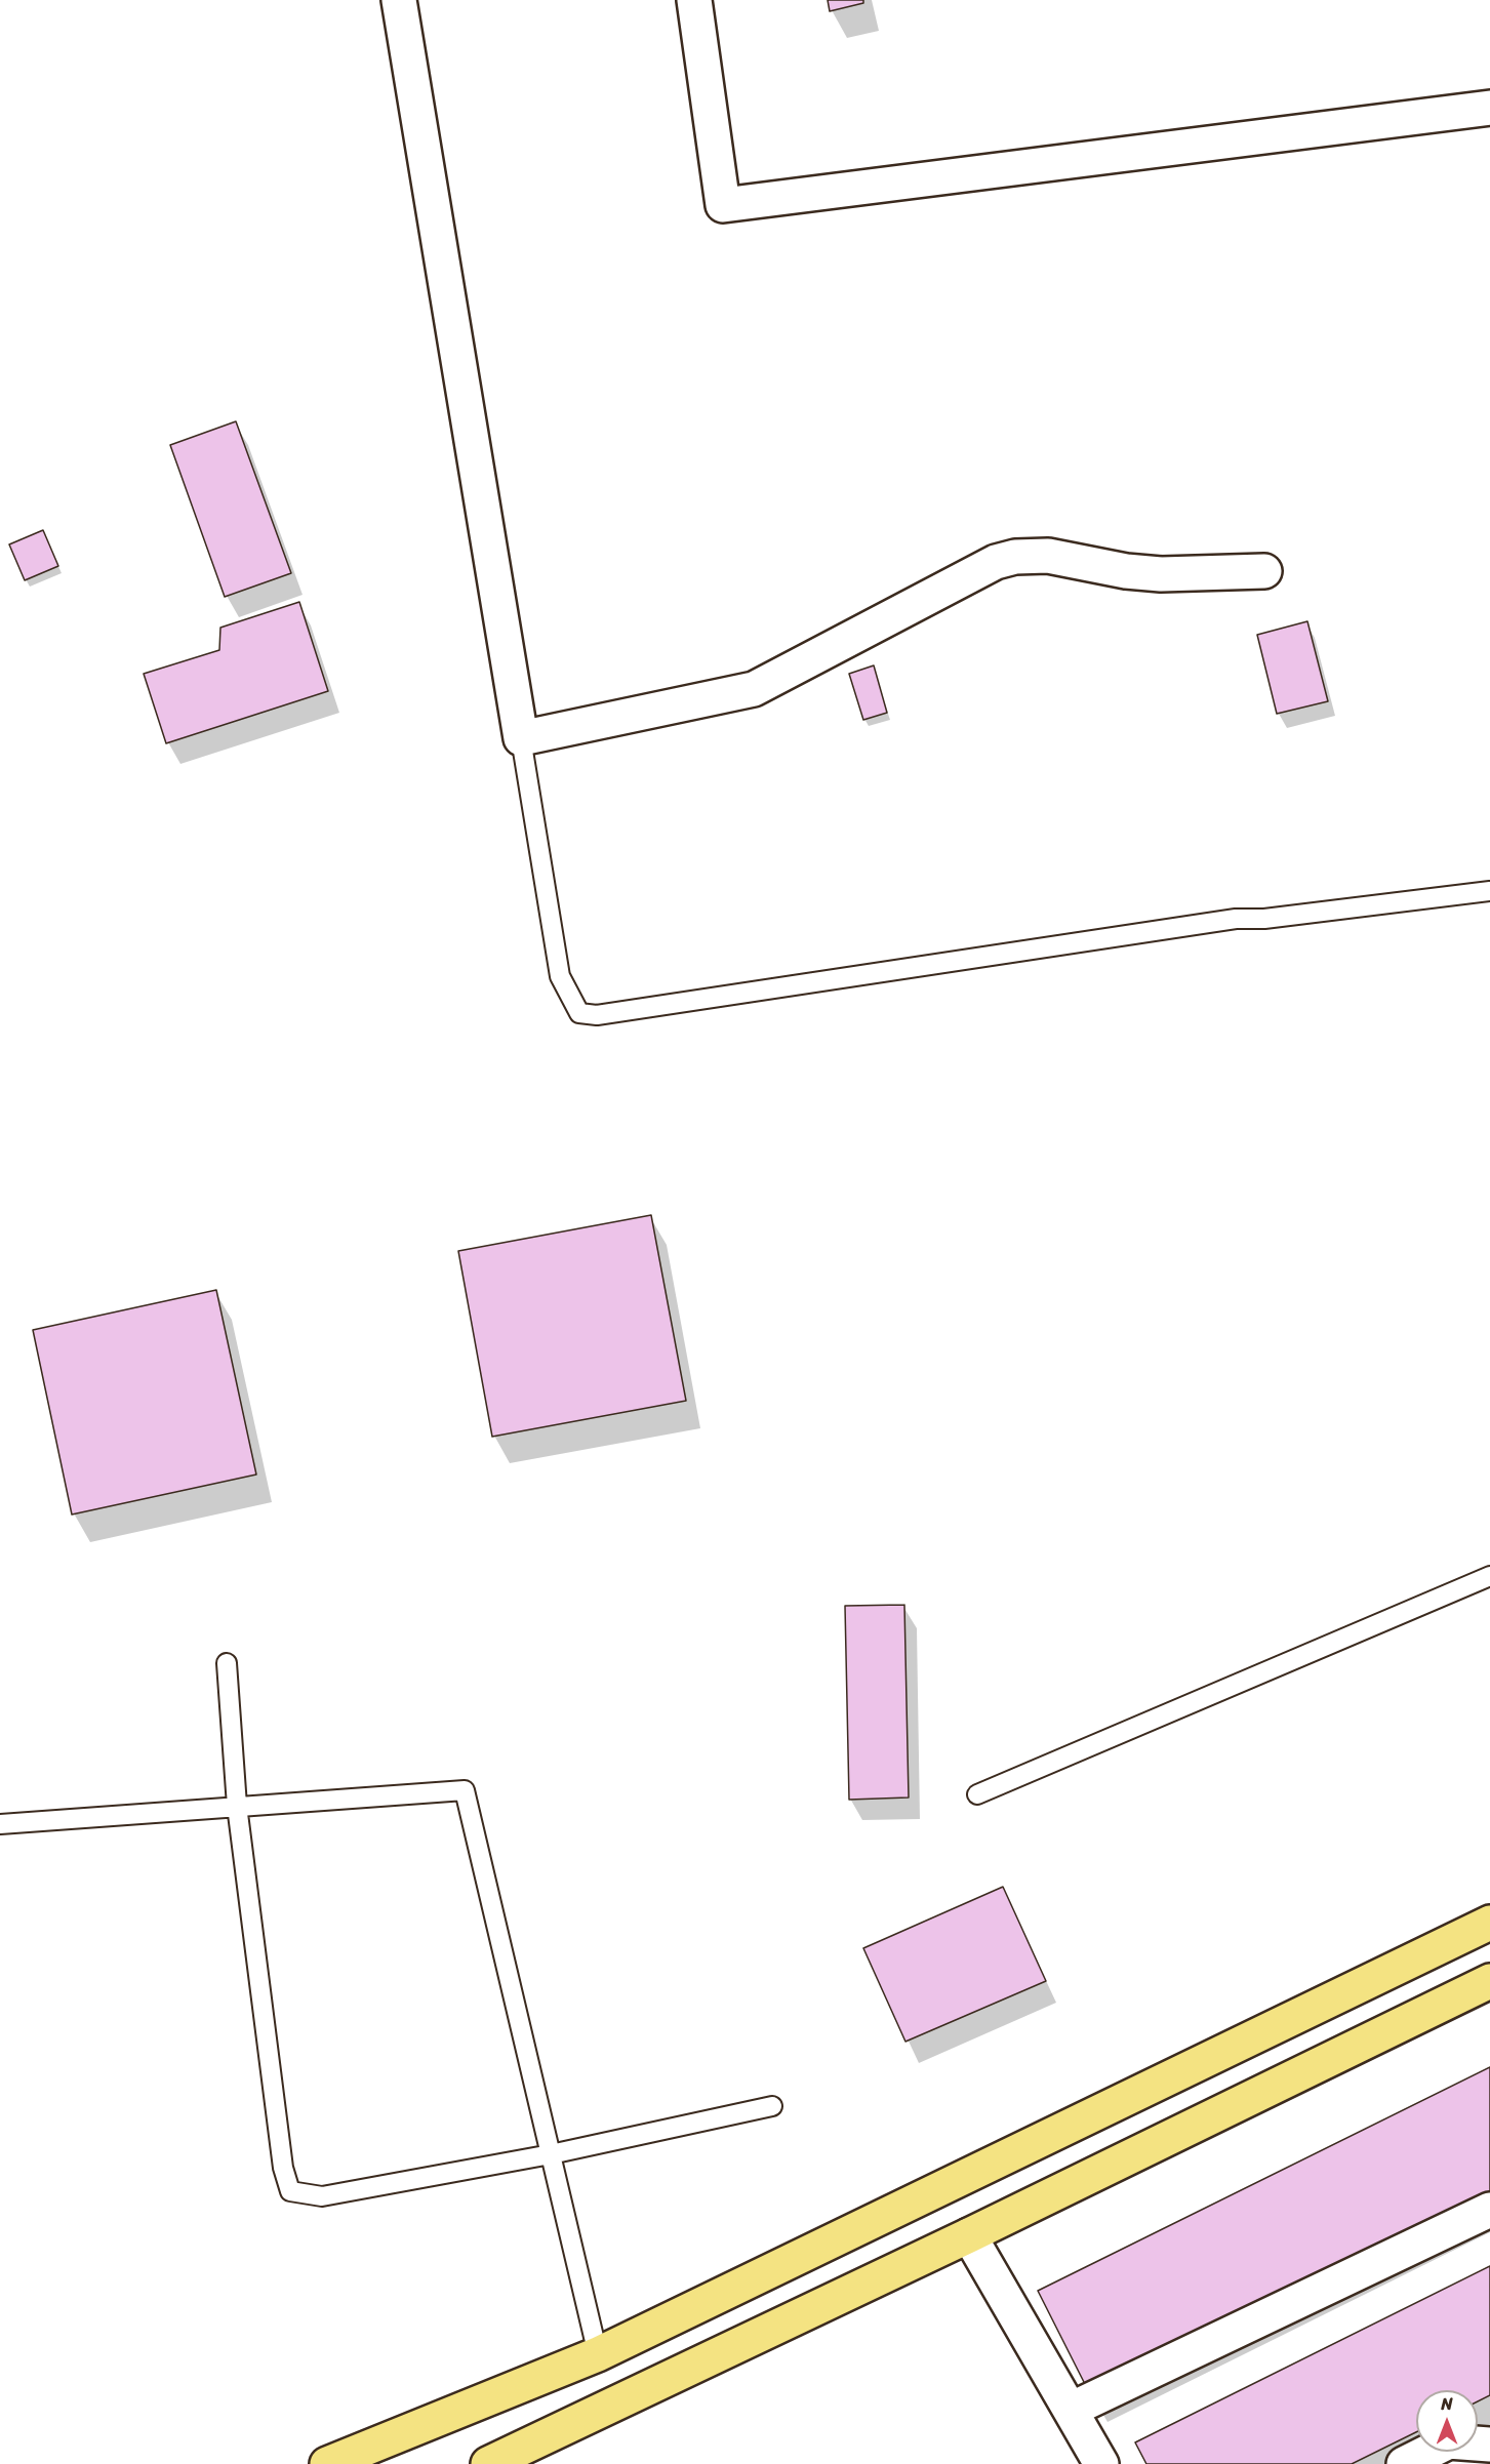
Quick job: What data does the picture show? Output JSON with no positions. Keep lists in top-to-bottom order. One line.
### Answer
{"north":"top"}
